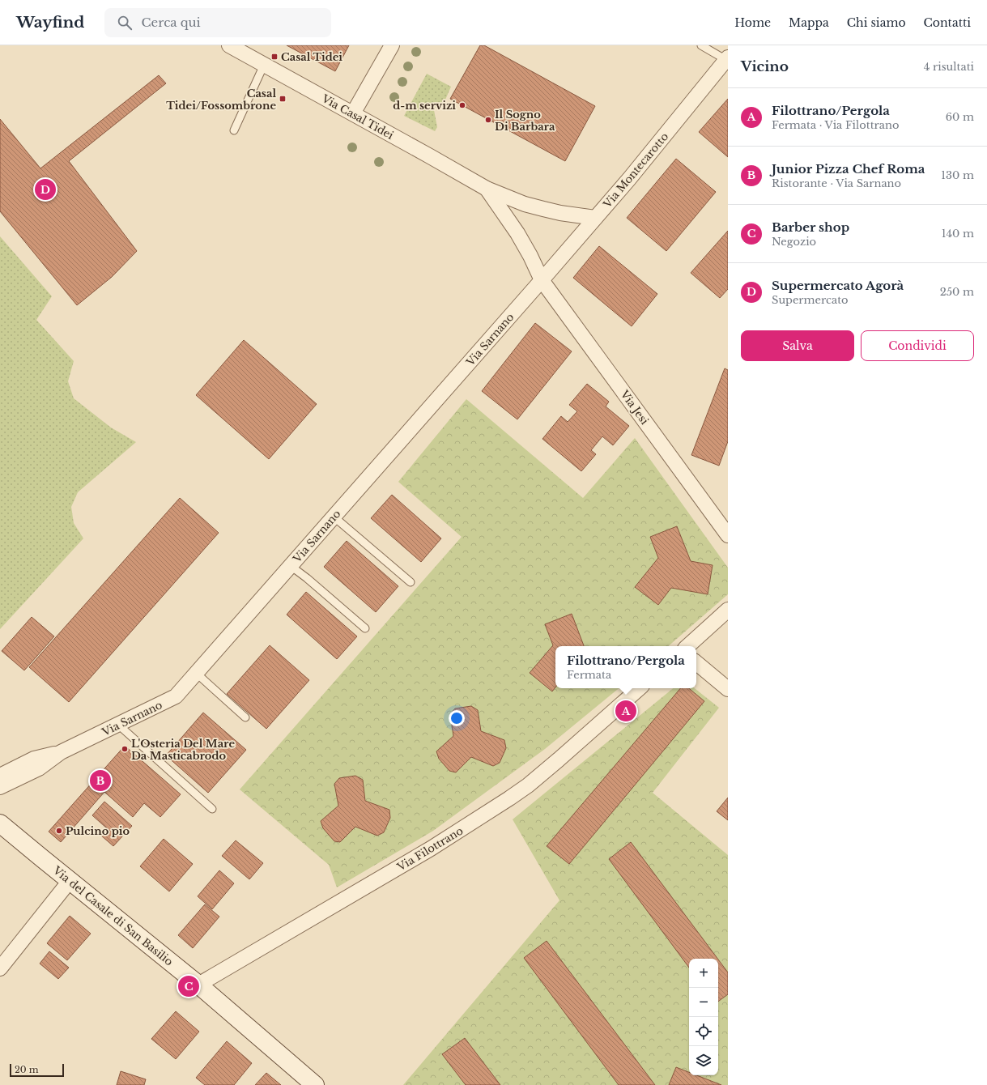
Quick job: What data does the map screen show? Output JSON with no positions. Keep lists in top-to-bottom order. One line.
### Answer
{"streets":{"street":["Via Casal Tidei","Via Montecarotto","Via Sarnano","Via Jesi","Via Filottrano","Via del Casale di San Basilio"]},"crossings":[["Via Casal Tidei","Via Montecarotto"],["Via Casal Tidei","Via Sarnano"],["Via Casal Tidei","Via Jesi"],["Via Montecarotto","Via Sarnano"],["Via Montecarotto","Via Jesi"],["Via Sarnano","Via Jesi"],["Via Filottrano","Via del Casale di San Basilio"]],"places":{"transit":["Casal Tidei","Casal Tidei/Fossombrone"],"other":["d-m servizi","Il Sogno Di Barbara","L'Osteria Del Mare Da Masticabrodo","Pulcino pio"]},"scale_bar":"20 m","page":{"header":"Wayfind","search":"Cerca qui","nav":["Home","Mappa","Chi siamo","Contatti"],"heading":["Vicino","4 risultati"],"list":[{"mark":"A","name":"Filottrano/Pergola","note":"Fermata · Via Filottrano","value":"60 m"},{"mark":"B","name":"Junior Pizza Chef Roma","note":"Ristorante · Via Sarnano","value":"130 m"},{"mark":"C","name":"Barber shop","note":"Negozio","value":"140 m"},{"mark":"D","name":"Supermercato Agorà","note":"Supermercato","value":"250 m"}],"pins":["D","A","B","C"],"buttons":["Salva","Condividi"],"popup":["Filottrano/Pergola","Fermata"],"map_buttons":["+","−"],"scale":"20 m"}}
